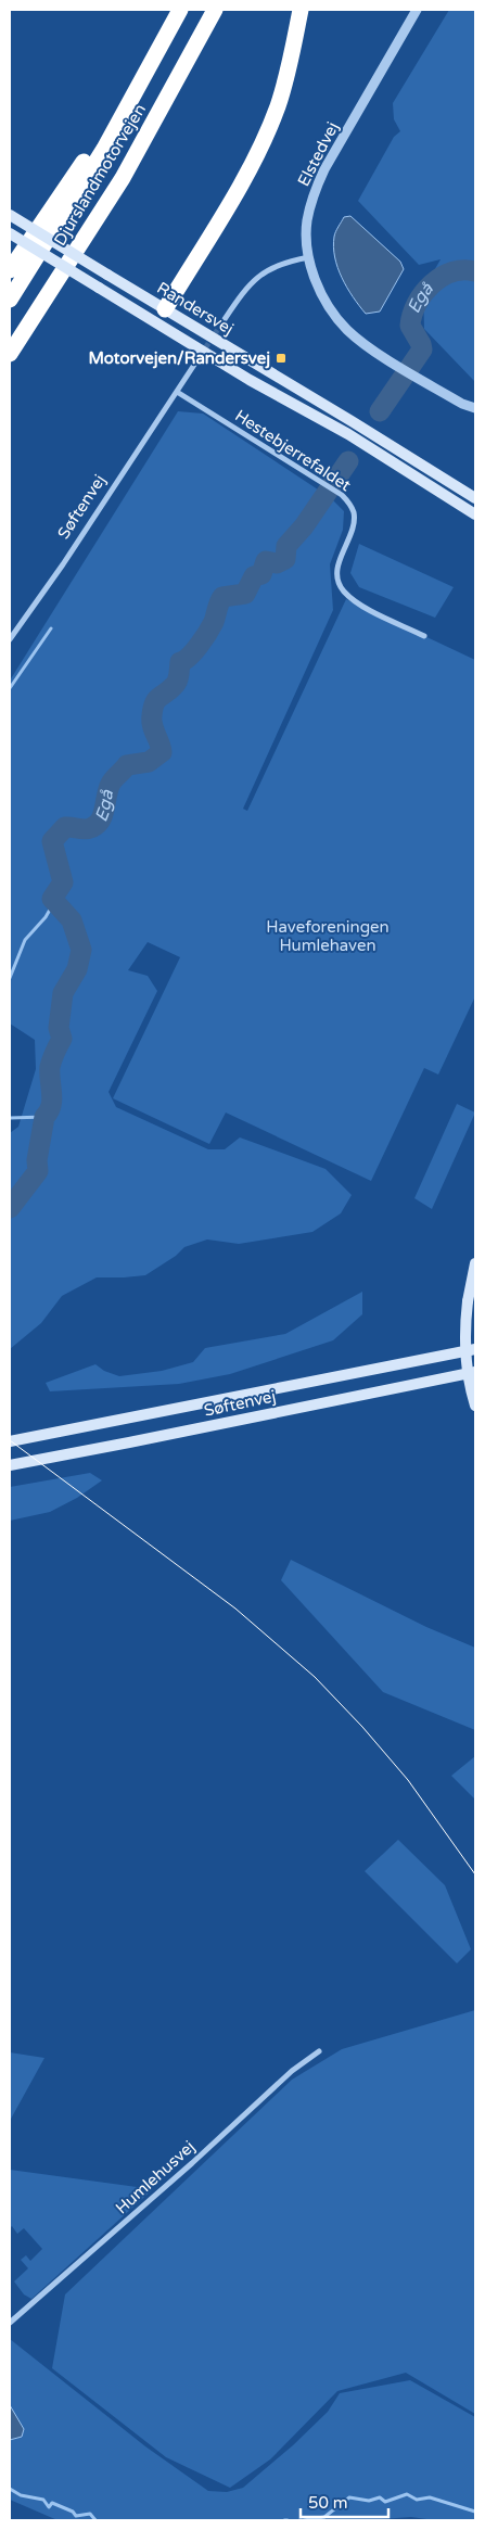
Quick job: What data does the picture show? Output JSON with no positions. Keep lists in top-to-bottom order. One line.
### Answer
{"streets":{"highway":["Djurslandmotorvejen"],"main road":["Randersvej","Søftenvej"],"street":["Elstedvej","Hestebjerrefaldet","Humlehusvej"]},"crossings":[["Hestebjerrefaldet","Søftenvej"]],"water":["Egå"],"parks":["Haveforeningen Humlehaven"],"places":{"transit":["Motorvejen/Randersvej"]},"scale_bar":"50 m"}
